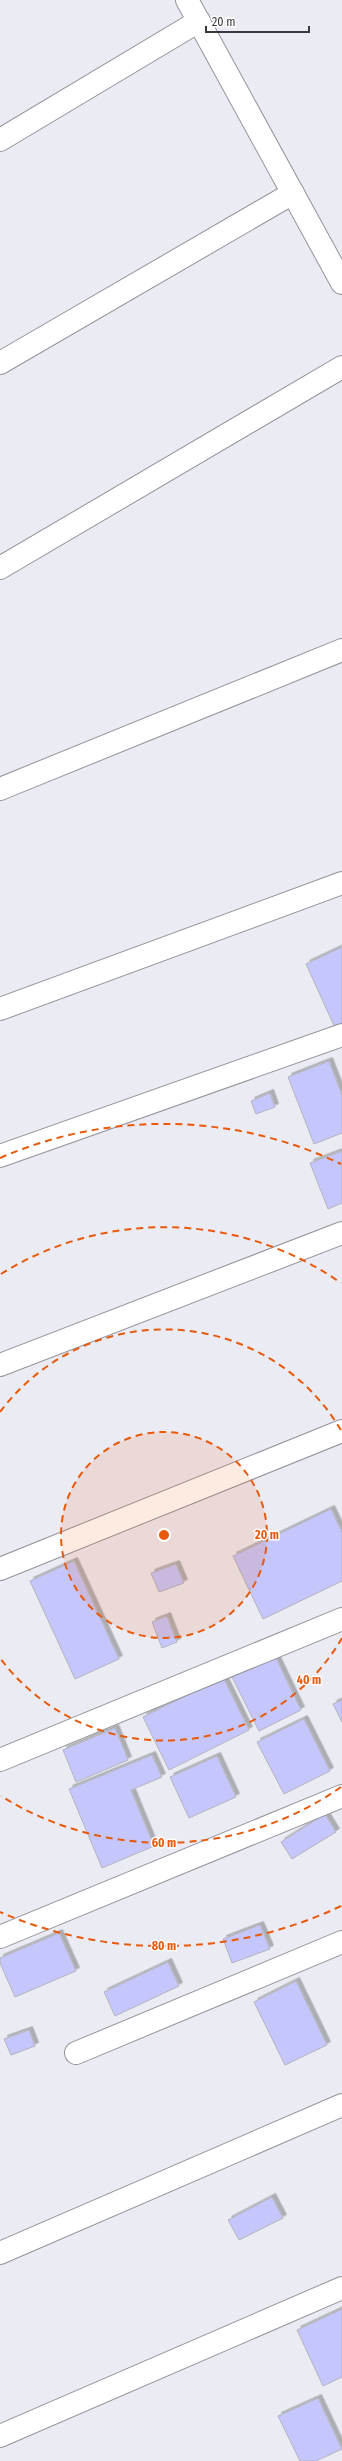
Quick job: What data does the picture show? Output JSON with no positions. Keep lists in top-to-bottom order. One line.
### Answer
{"scale_bar":"20 m","rings":["20 m","40 m","60 m","80 m"]}
